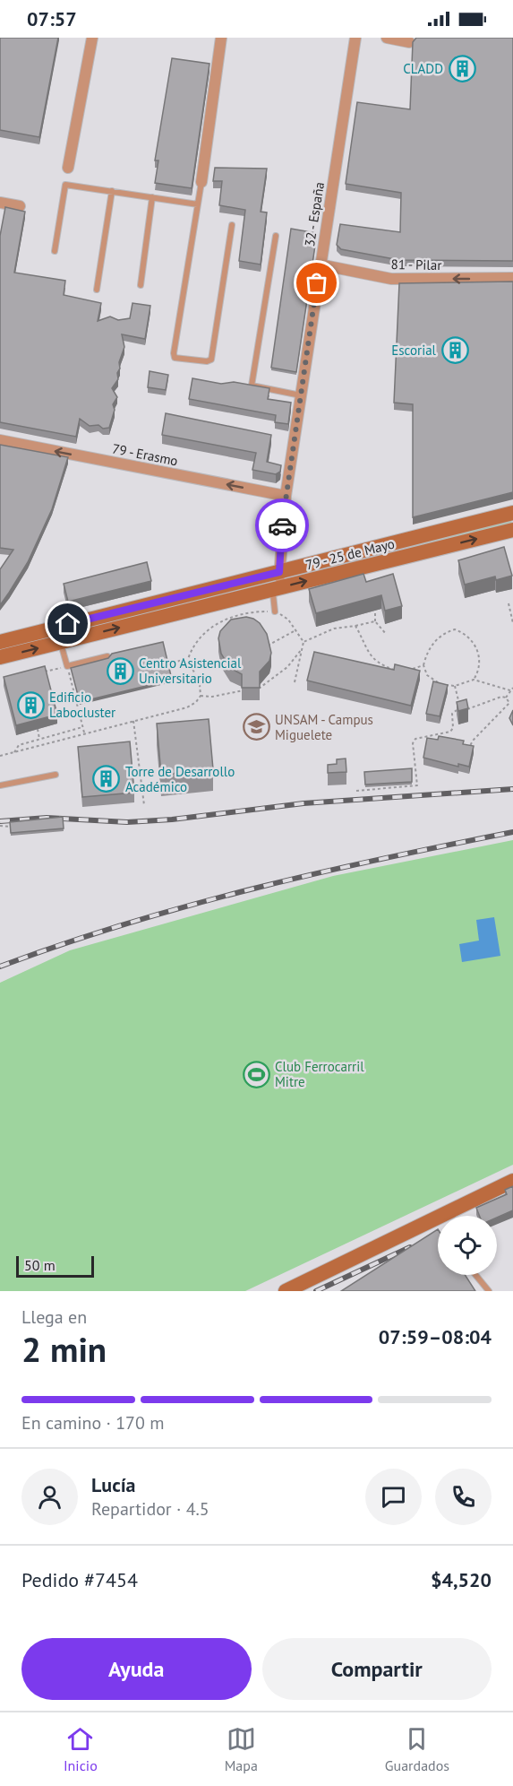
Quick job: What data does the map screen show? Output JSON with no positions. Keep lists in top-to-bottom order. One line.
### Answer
{"streets":{"main road":["79 - 25 de Mayo"],"street":["32 - España","81 - Pilar","79 - Erasmo"]},"crossings":[["32 - España","81 - Pilar"],["32 - España","79 - Erasmo"],["32 - España","79 - 25 de Mayo"]],"one_way":["81 - Pilar","79 - Erasmo"],"places":{"building":["CLADD","Escorial","Centro Asistencial Universitario","Edificio Labocluster","Torre de Desarrollo Académico"],"school or university":["UNSAM - Campus Miguelete"],"sports":["Club Ferrocarril Mitre"]},"scale_bar":"50 m","page":{"status":"07:57","scale":"50 m","heading":["2 min","Llega en","07:59–08:04"],"panel":["Lucía","Repartidor · 4.5","Pedido #7454","$4,520"],"bar":"En camino · 170 m","buttons":["Ayuda","Compartir"],"tabs":["Inicio","Mapa","Guardados"]}}
